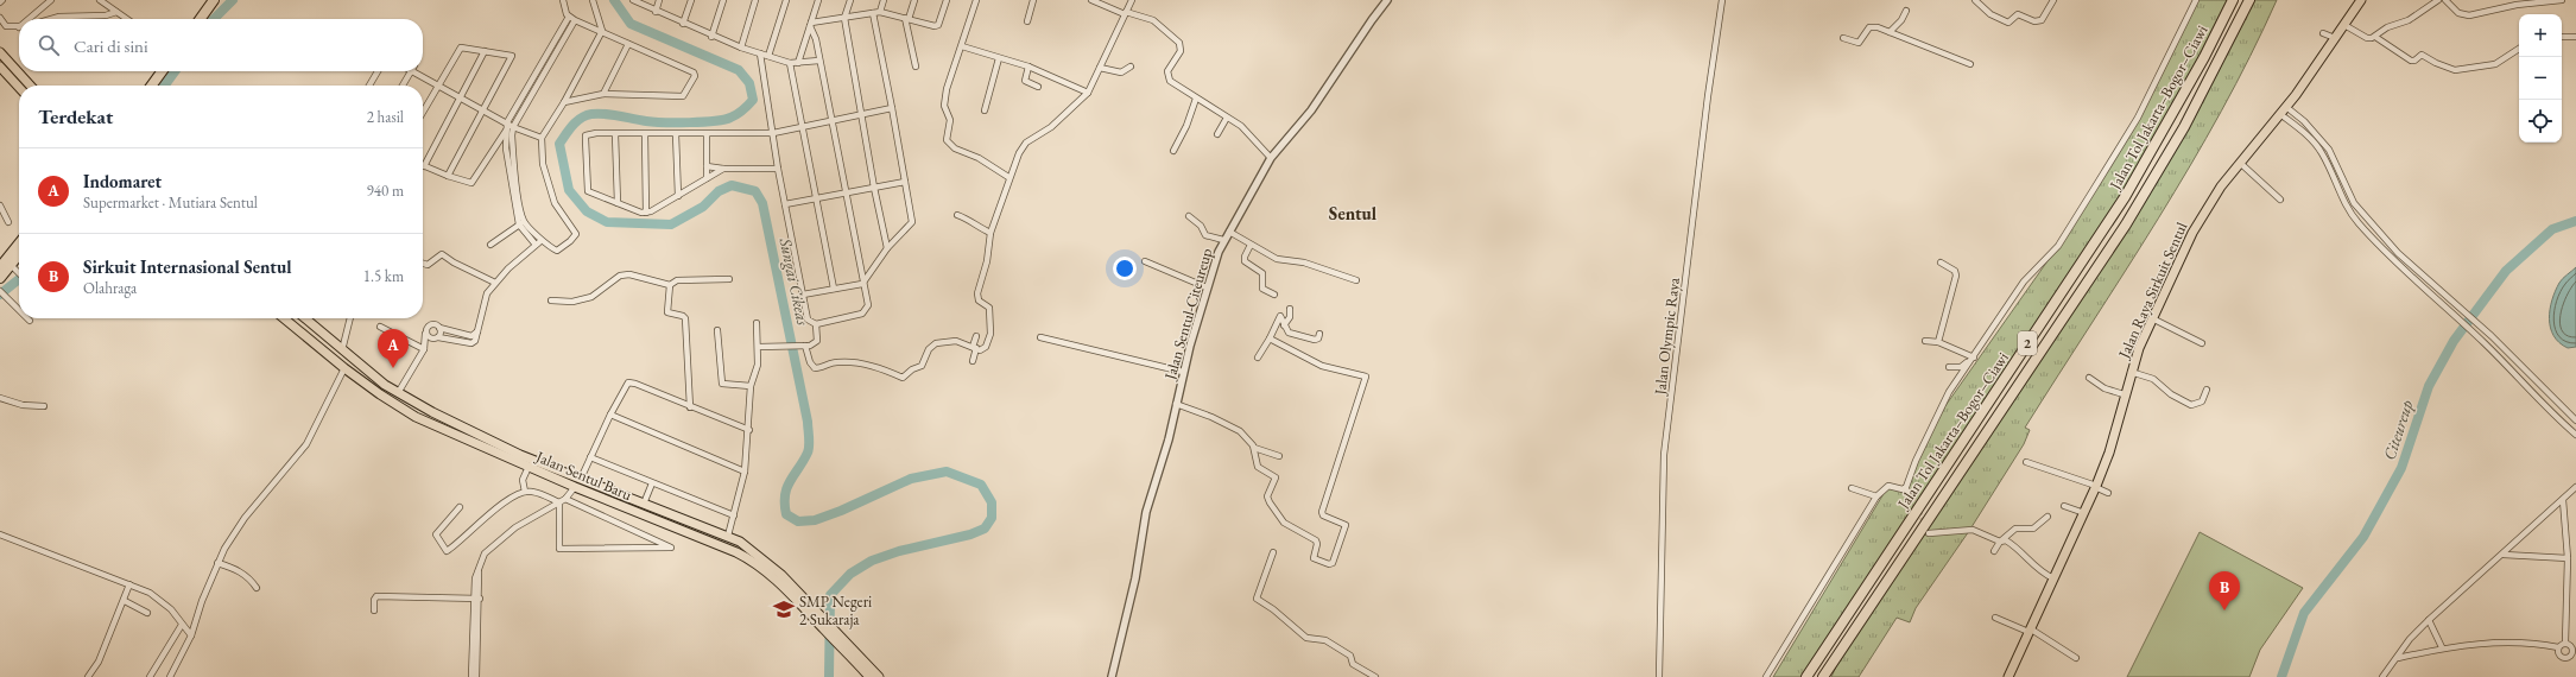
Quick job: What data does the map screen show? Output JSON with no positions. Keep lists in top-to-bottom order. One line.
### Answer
{"streets":{"highway":["Jalan Tol Jakarta–Bogor–Ciawi","2"],"main road":["Jalan Raya Sirkuit Sentul","Jalan Sentul Baru"],"street":["Jalan Sentul-Citeureup","Jalan Olympic Raya"]},"districts":["Sentul"],"water":["Sungai Cikeas","Citeureup"],"places":{"school or university":["SMP Negeri 2 Sukaraja"]},"page":{"map_buttons":["+","−"],"search":"Cari di sini","heading":["Terdekat","2 hasil"],"list":[{"mark":"A","name":"Indomaret","note":"Supermarket · Mutiara Sentul","value":"940 m"},{"mark":"B","name":"Sirkuit Internasional Sentul","note":"Olahraga","value":"1.5 km"}],"pins":["A","B"]}}
